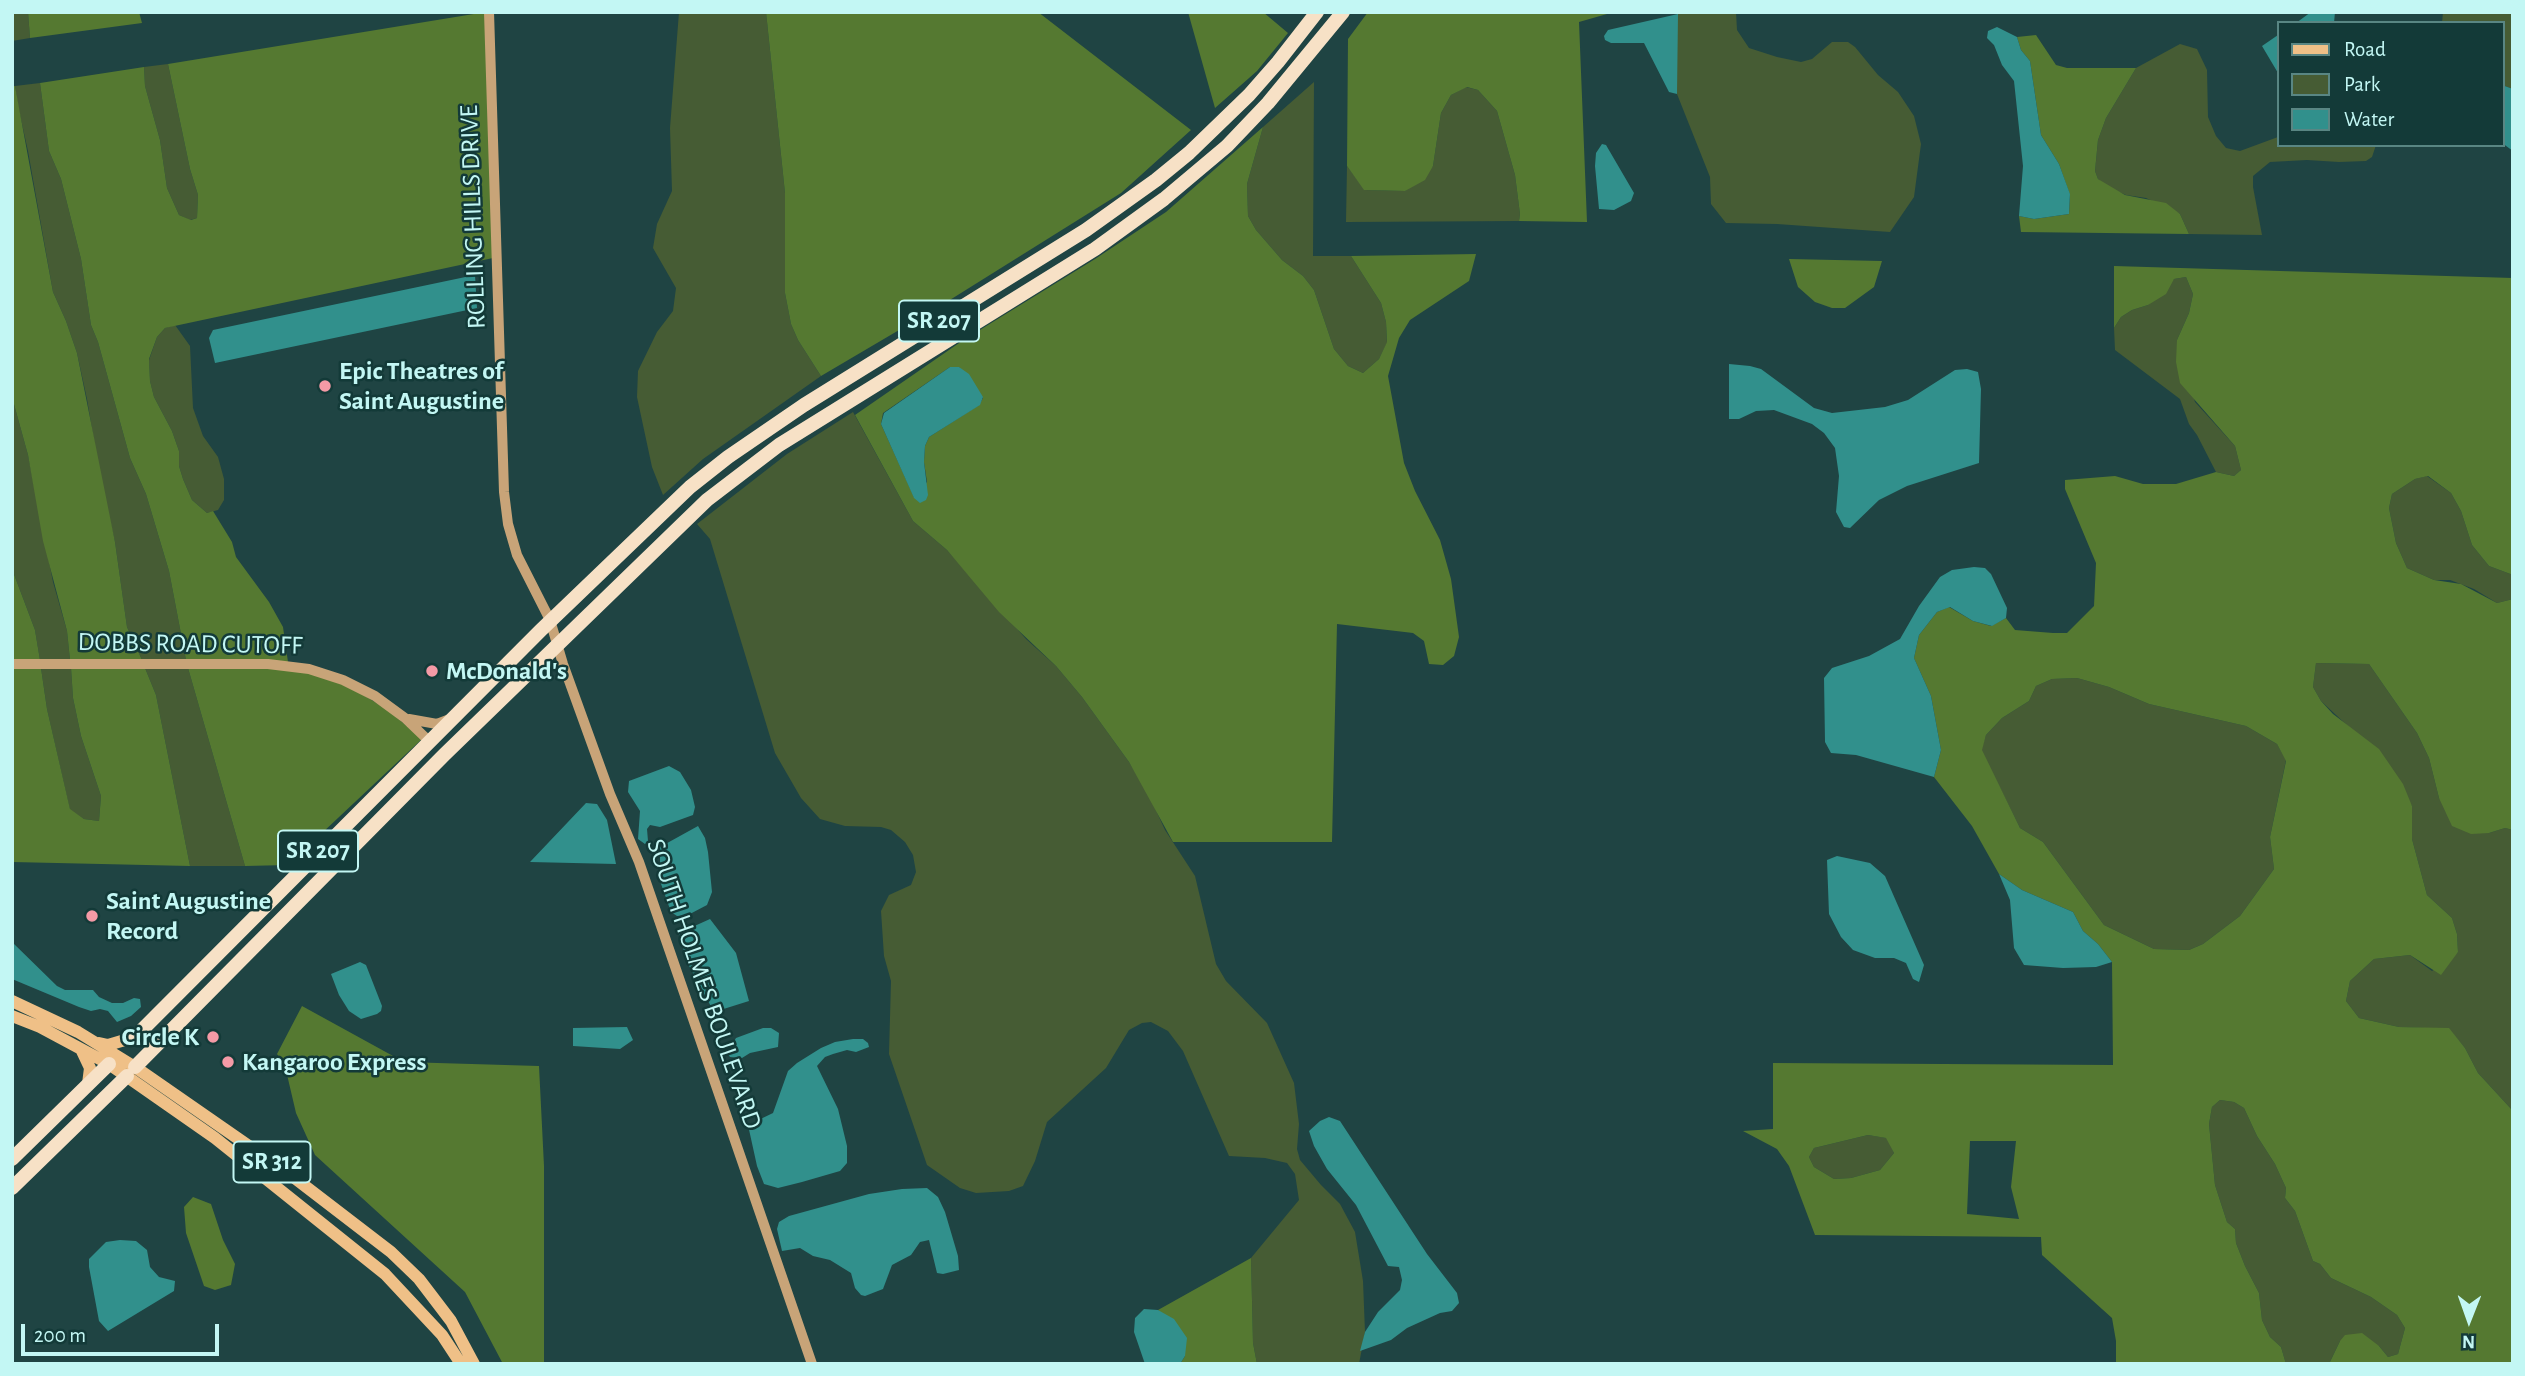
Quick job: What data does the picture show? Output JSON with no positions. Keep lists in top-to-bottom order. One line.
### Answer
{"streets":{"highway":["SR 207"],"main road":["SR 312"],"street":["ROLLING HILLS DRIVE","DOBBS ROAD CUTOFF","SOUTH HOLMES BOULEVARD"]},"crossings":[["ROLLING HILLS DRIVE","SR 207"],["ROLLING HILLS DRIVE","SOUTH HOLMES BOULEVARD"],["SR 207","DOBBS ROAD CUTOFF"],["SR 207","SOUTH HOLMES BOULEVARD"],["SR 207","SR 312"]],"places":["Epic Theatres of Saint Augustine","McDonald's","Saint Augustine Record","Circle K","Kangaroo Express"],"legend":["Road","Park","Water"],"scale_bar":"200 m","north":"bottom"}
